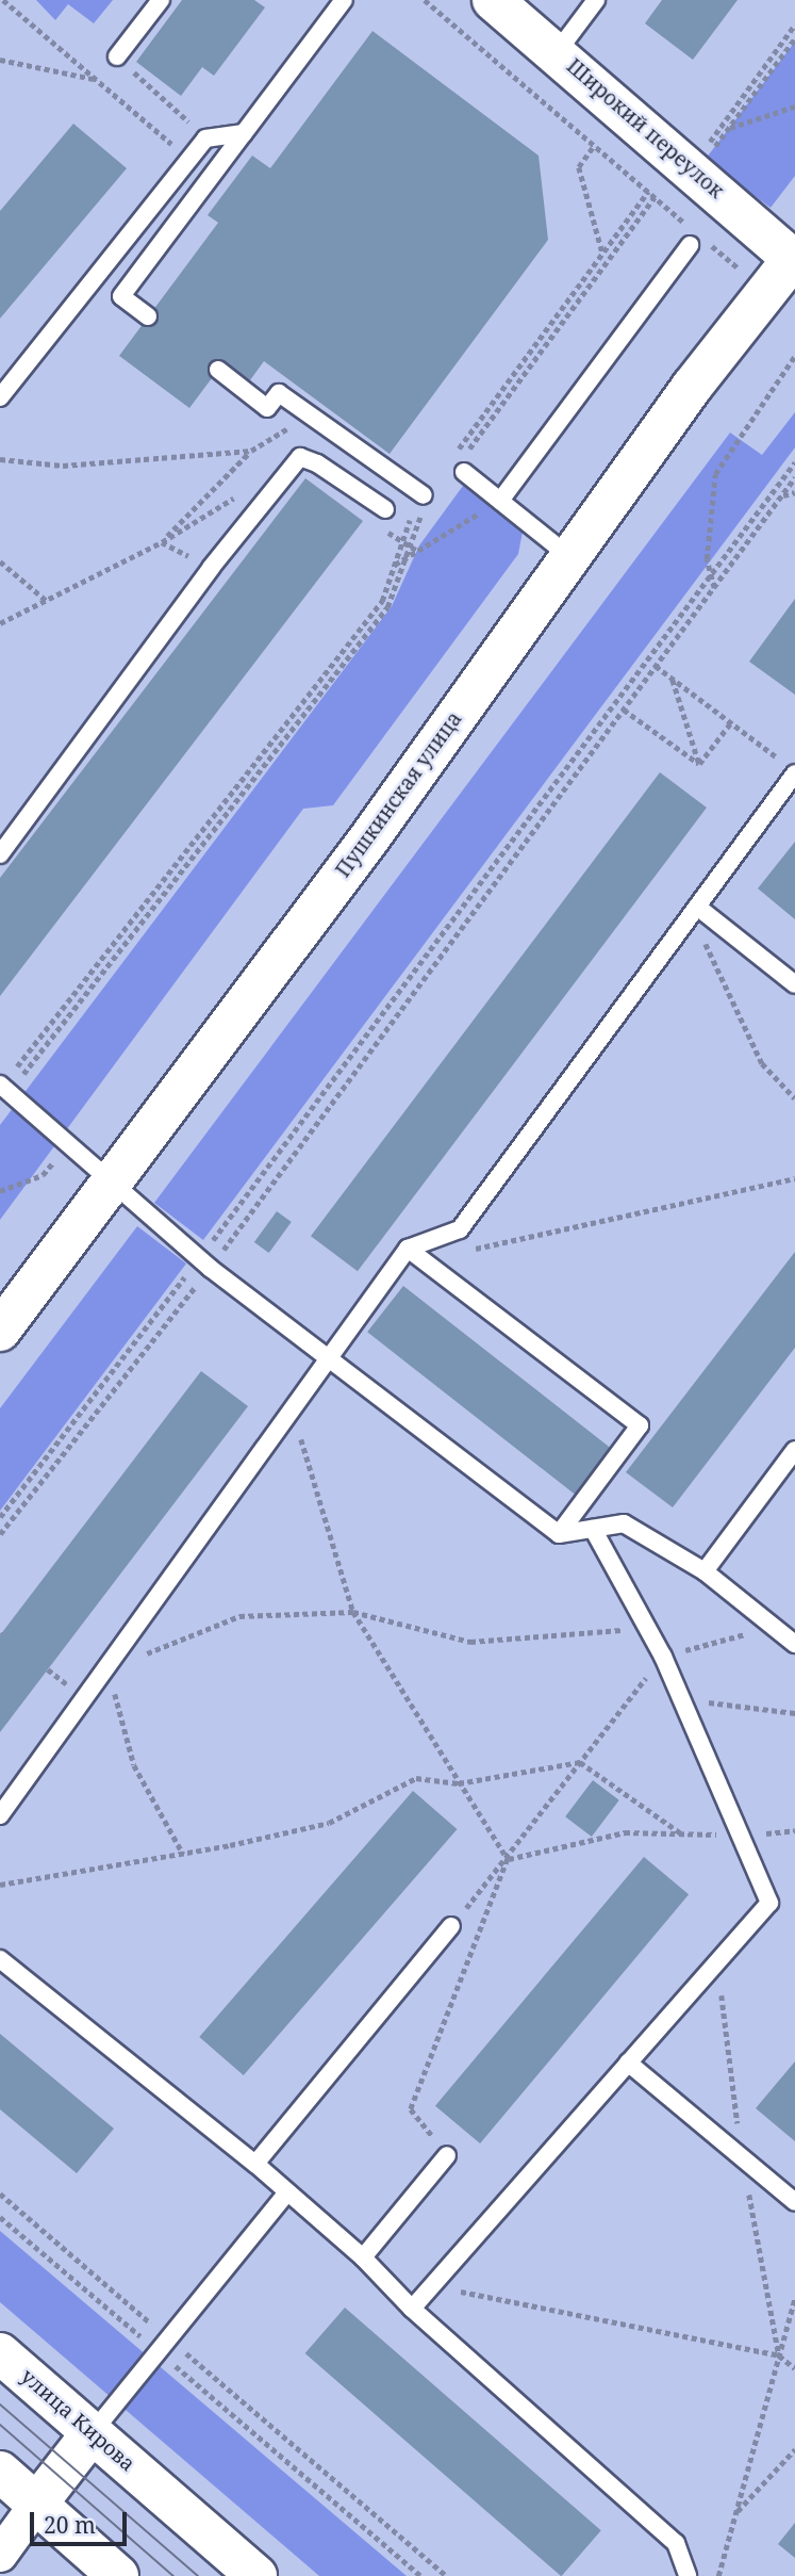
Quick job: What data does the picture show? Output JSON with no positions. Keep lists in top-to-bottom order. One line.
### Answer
{"streets":{"main road":["Широкий переулок","Пушкинская улица","улица Кирова"]},"crossings":[["Широкий переулок","Пушкинская улица"]],"scale_bar":"20 m"}
